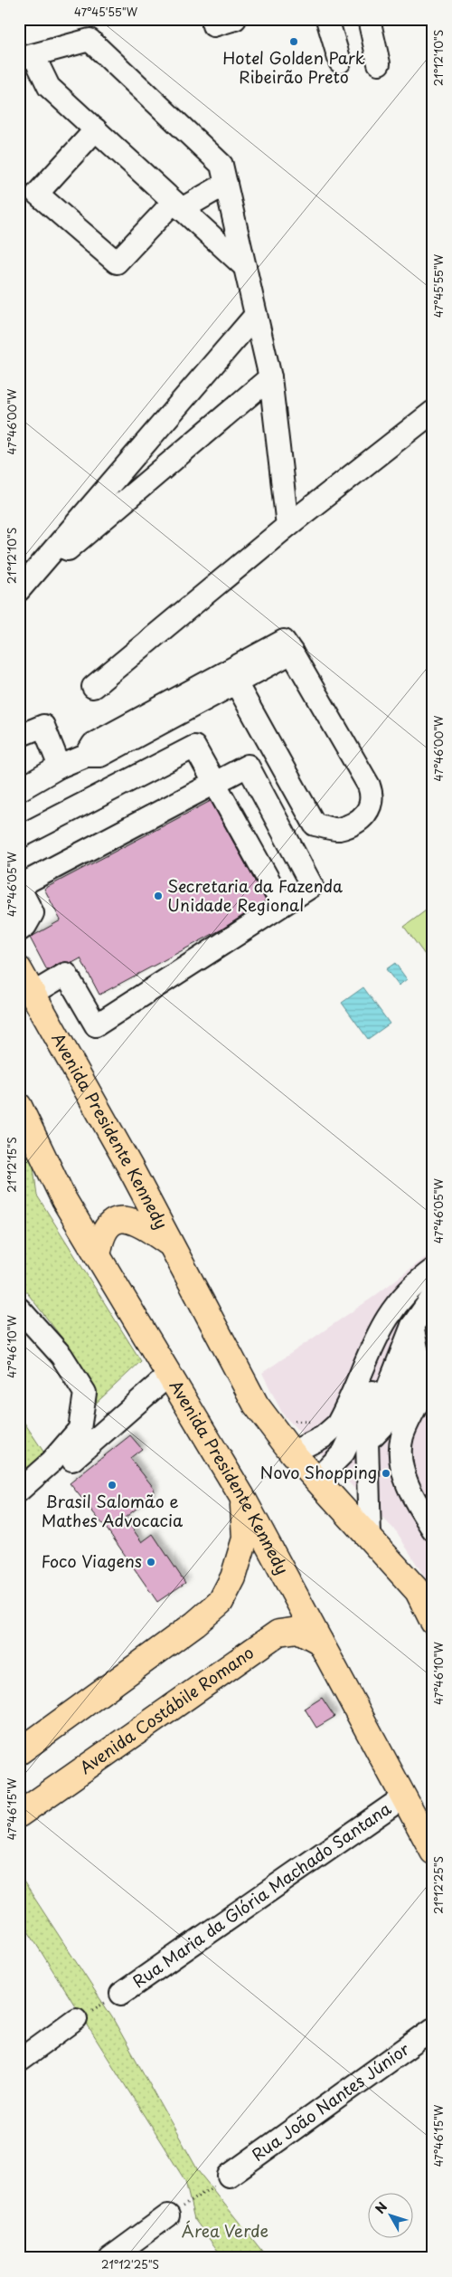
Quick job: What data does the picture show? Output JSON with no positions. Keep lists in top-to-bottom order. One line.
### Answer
{"streets":{"main road":["Avenida Presidente Kennedy","Avenida Costábile Romano"],"street":["Rua Maria da Glória Machado Santana","Rua João Nantes Júnior"]},"crossings":[["Avenida Presidente Kennedy","Avenida Costábile Romano"],["Avenida Presidente Kennedy","Rua Maria da Glória Machado Santana"]],"parks":["Área Verde"],"places":["Hotel Golden Park Ribeirão Preto","Secretaria da Fazenda Unidade Regional","Novo Shopping","Brasil Salomão e Mathes Advocacia","Foco Viagens"],"north":"top left","coordinates":["47°45'55\"W","21°12'10\"S","47°46'00\"W","47°46'05\"W","21°12'15\"S","47°46'10\"W","47°46'15\"W","21°12'25\"S"]}
